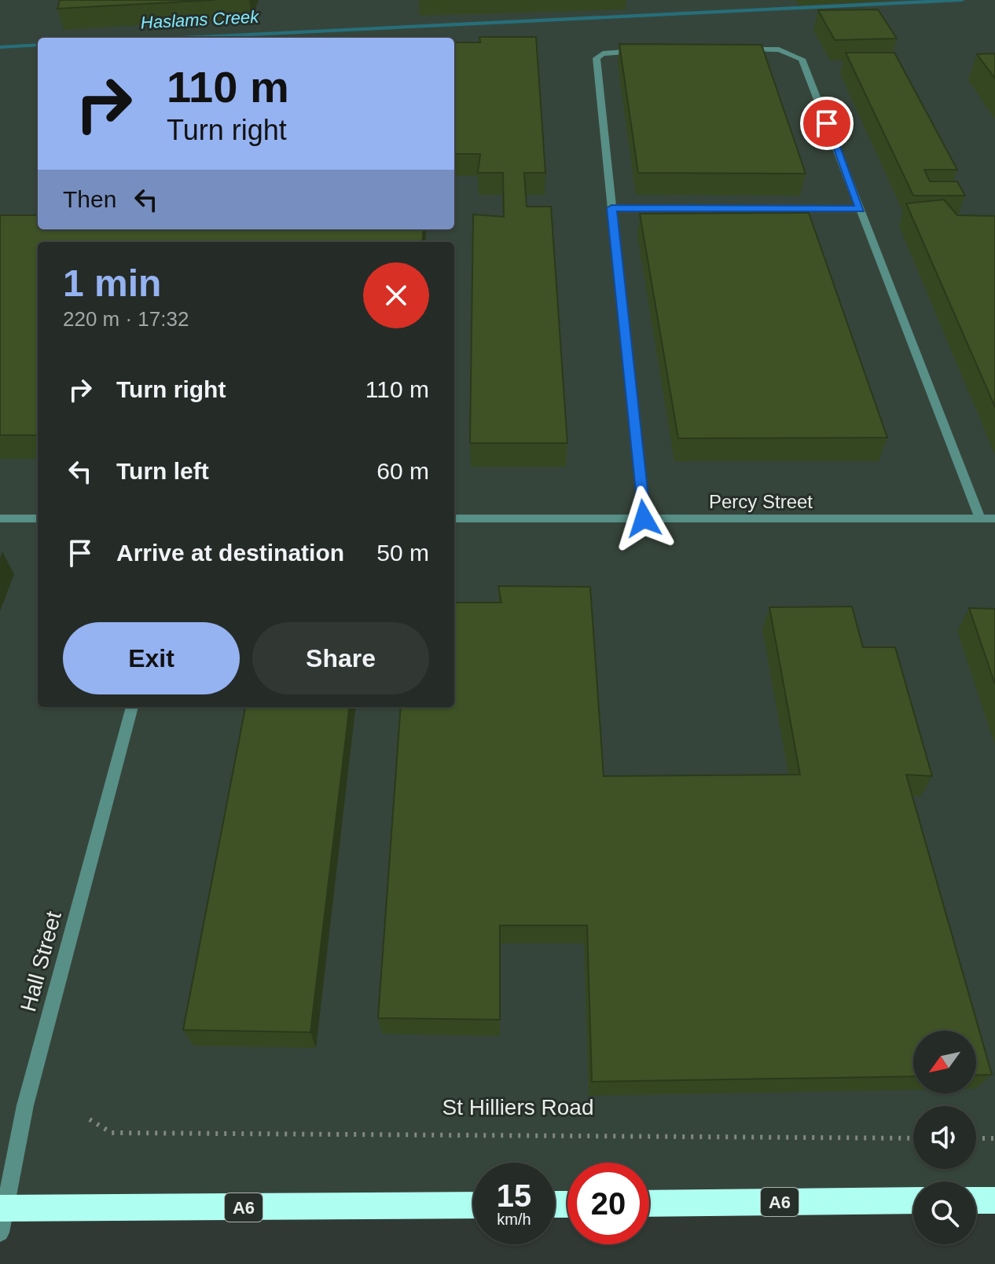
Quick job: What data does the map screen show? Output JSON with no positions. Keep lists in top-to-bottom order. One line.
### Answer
{"streets":{"highway":["A6"],"street":["Percy Street","Hall Street"],"path":["St Hilliers Road"]},"crossings":[["Hall Street","A6"]],"water":["Haslams Creek"],"north":"bottom left","page":{"turn":["110 m","Turn right"],"then":"Then","heading":["1 min","220 m · 17:32"],"list":[{"name":"Turn right","value":"110 m"},{"name":"Turn left","value":"60 m"},{"name":"Arrive at destination","value":"50 m"}],"buttons":["Exit","Share"],"speed":"15 km/h","limit":"20"}}
